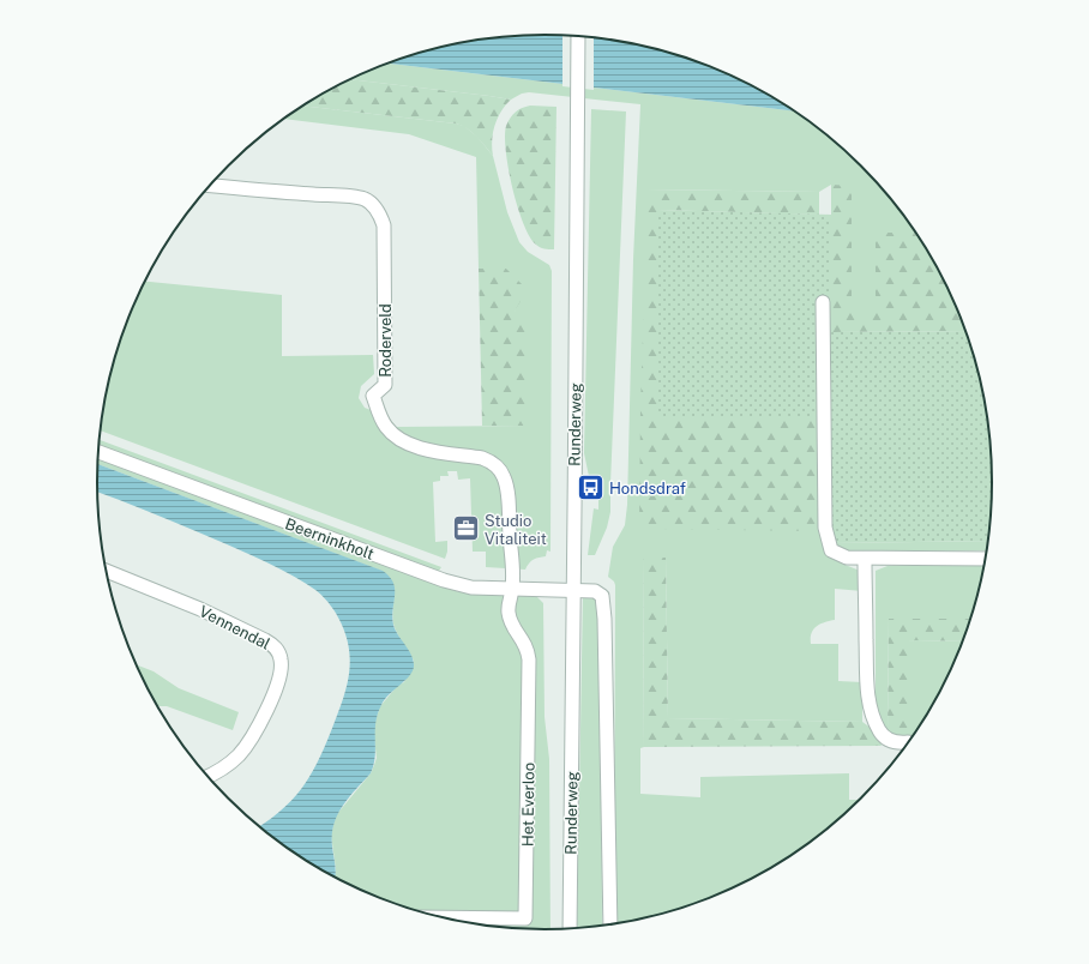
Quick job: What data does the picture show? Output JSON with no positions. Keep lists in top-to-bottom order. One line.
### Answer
{"streets":{"street":["Roderveld","Runderweg","Beerninkholt","Vennendal","Het Everloo"]},"crossings":[["Roderveld","Beerninkholt"],["Roderveld","Het Everloo"],["Runderweg","Beerninkholt"],["Beerninkholt","Het Everloo"]],"places":{"bus stop":["Hondsdraf"],"office":["Studio Vitaliteit"]}}
